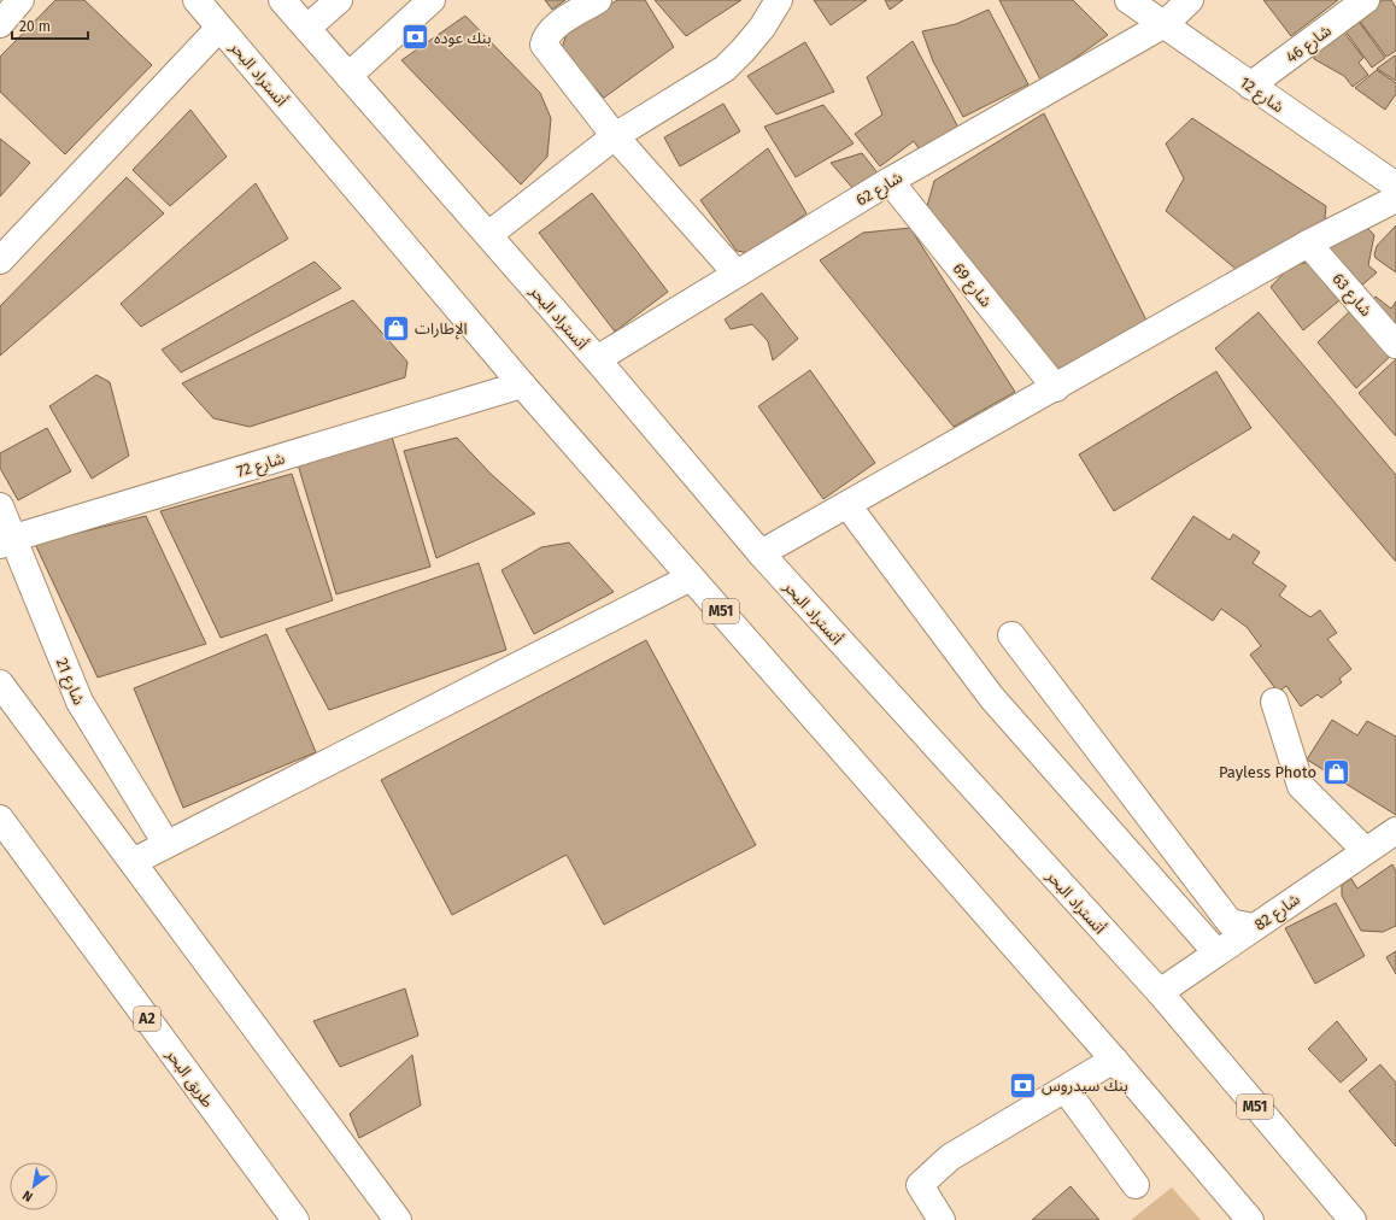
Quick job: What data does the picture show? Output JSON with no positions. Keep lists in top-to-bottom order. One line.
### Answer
{"streets":{"main road":["شارع 46","أتستراد البحر","شارع 12","شارع 62","شارع 69","شارع 63","شارع 72","M51","شارع 21","شارع 82","A2","طريق البحر"]},"crossings":[["شارع 46","شارع 12"],["أتستراد البحر","شارع 62"],["أتستراد البحر","شارع 72"],["أتستراد البحر","شارع 82"],["شارع 12","شارع 62"],["شارع 62","شارع 69"],["شارع 72","شارع 21"]],"places":{"bank":["بنك عوده","بنك سيدروس"],"shop":["الإطارات","Payless Photo"]},"scale_bar":"20 m","north":"bottom left"}
